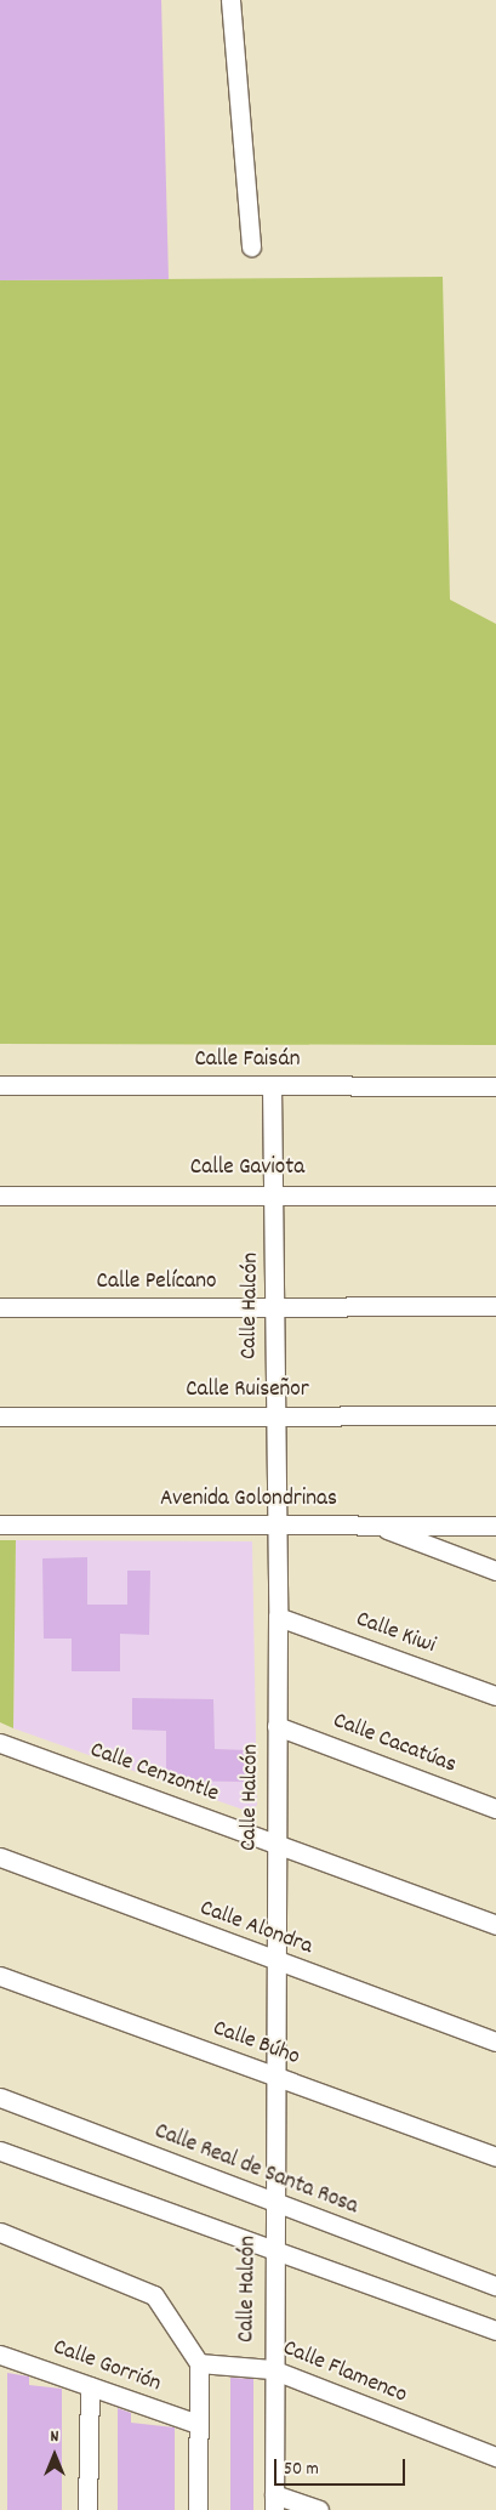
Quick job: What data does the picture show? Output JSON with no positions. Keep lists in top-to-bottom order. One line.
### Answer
{"streets":{"street":["Calle Faisán","Calle Gaviota","Calle Pelícano","Calle Halcón","Calle Ruiseñor","Avenida Golondrinas","Calle Kiwi","Calle Cacatúas","Calle Cenzontle","Calle Alondra","Calle Búho","Calle Real de Santa Rosa","Calle Gorrión","Calle Flamenco"]},"crossings":[["Calle Faisán","Calle Halcón"],["Calle Gaviota","Calle Halcón"],["Calle Pelícano","Calle Halcón"],["Calle Halcón","Calle Ruiseñor"],["Calle Halcón","Avenida Golondrinas"],["Calle Halcón","Calle Kiwi"],["Calle Halcón","Calle Cacatúas"],["Calle Halcón","Calle Cenzontle"],["Calle Halcón","Calle Alondra"],["Calle Halcón","Calle Búho"],["Calle Halcón","Calle Real de Santa Rosa"],["Calle Halcón","Calle Flamenco"]],"scale_bar":"50 m","north":"top"}
